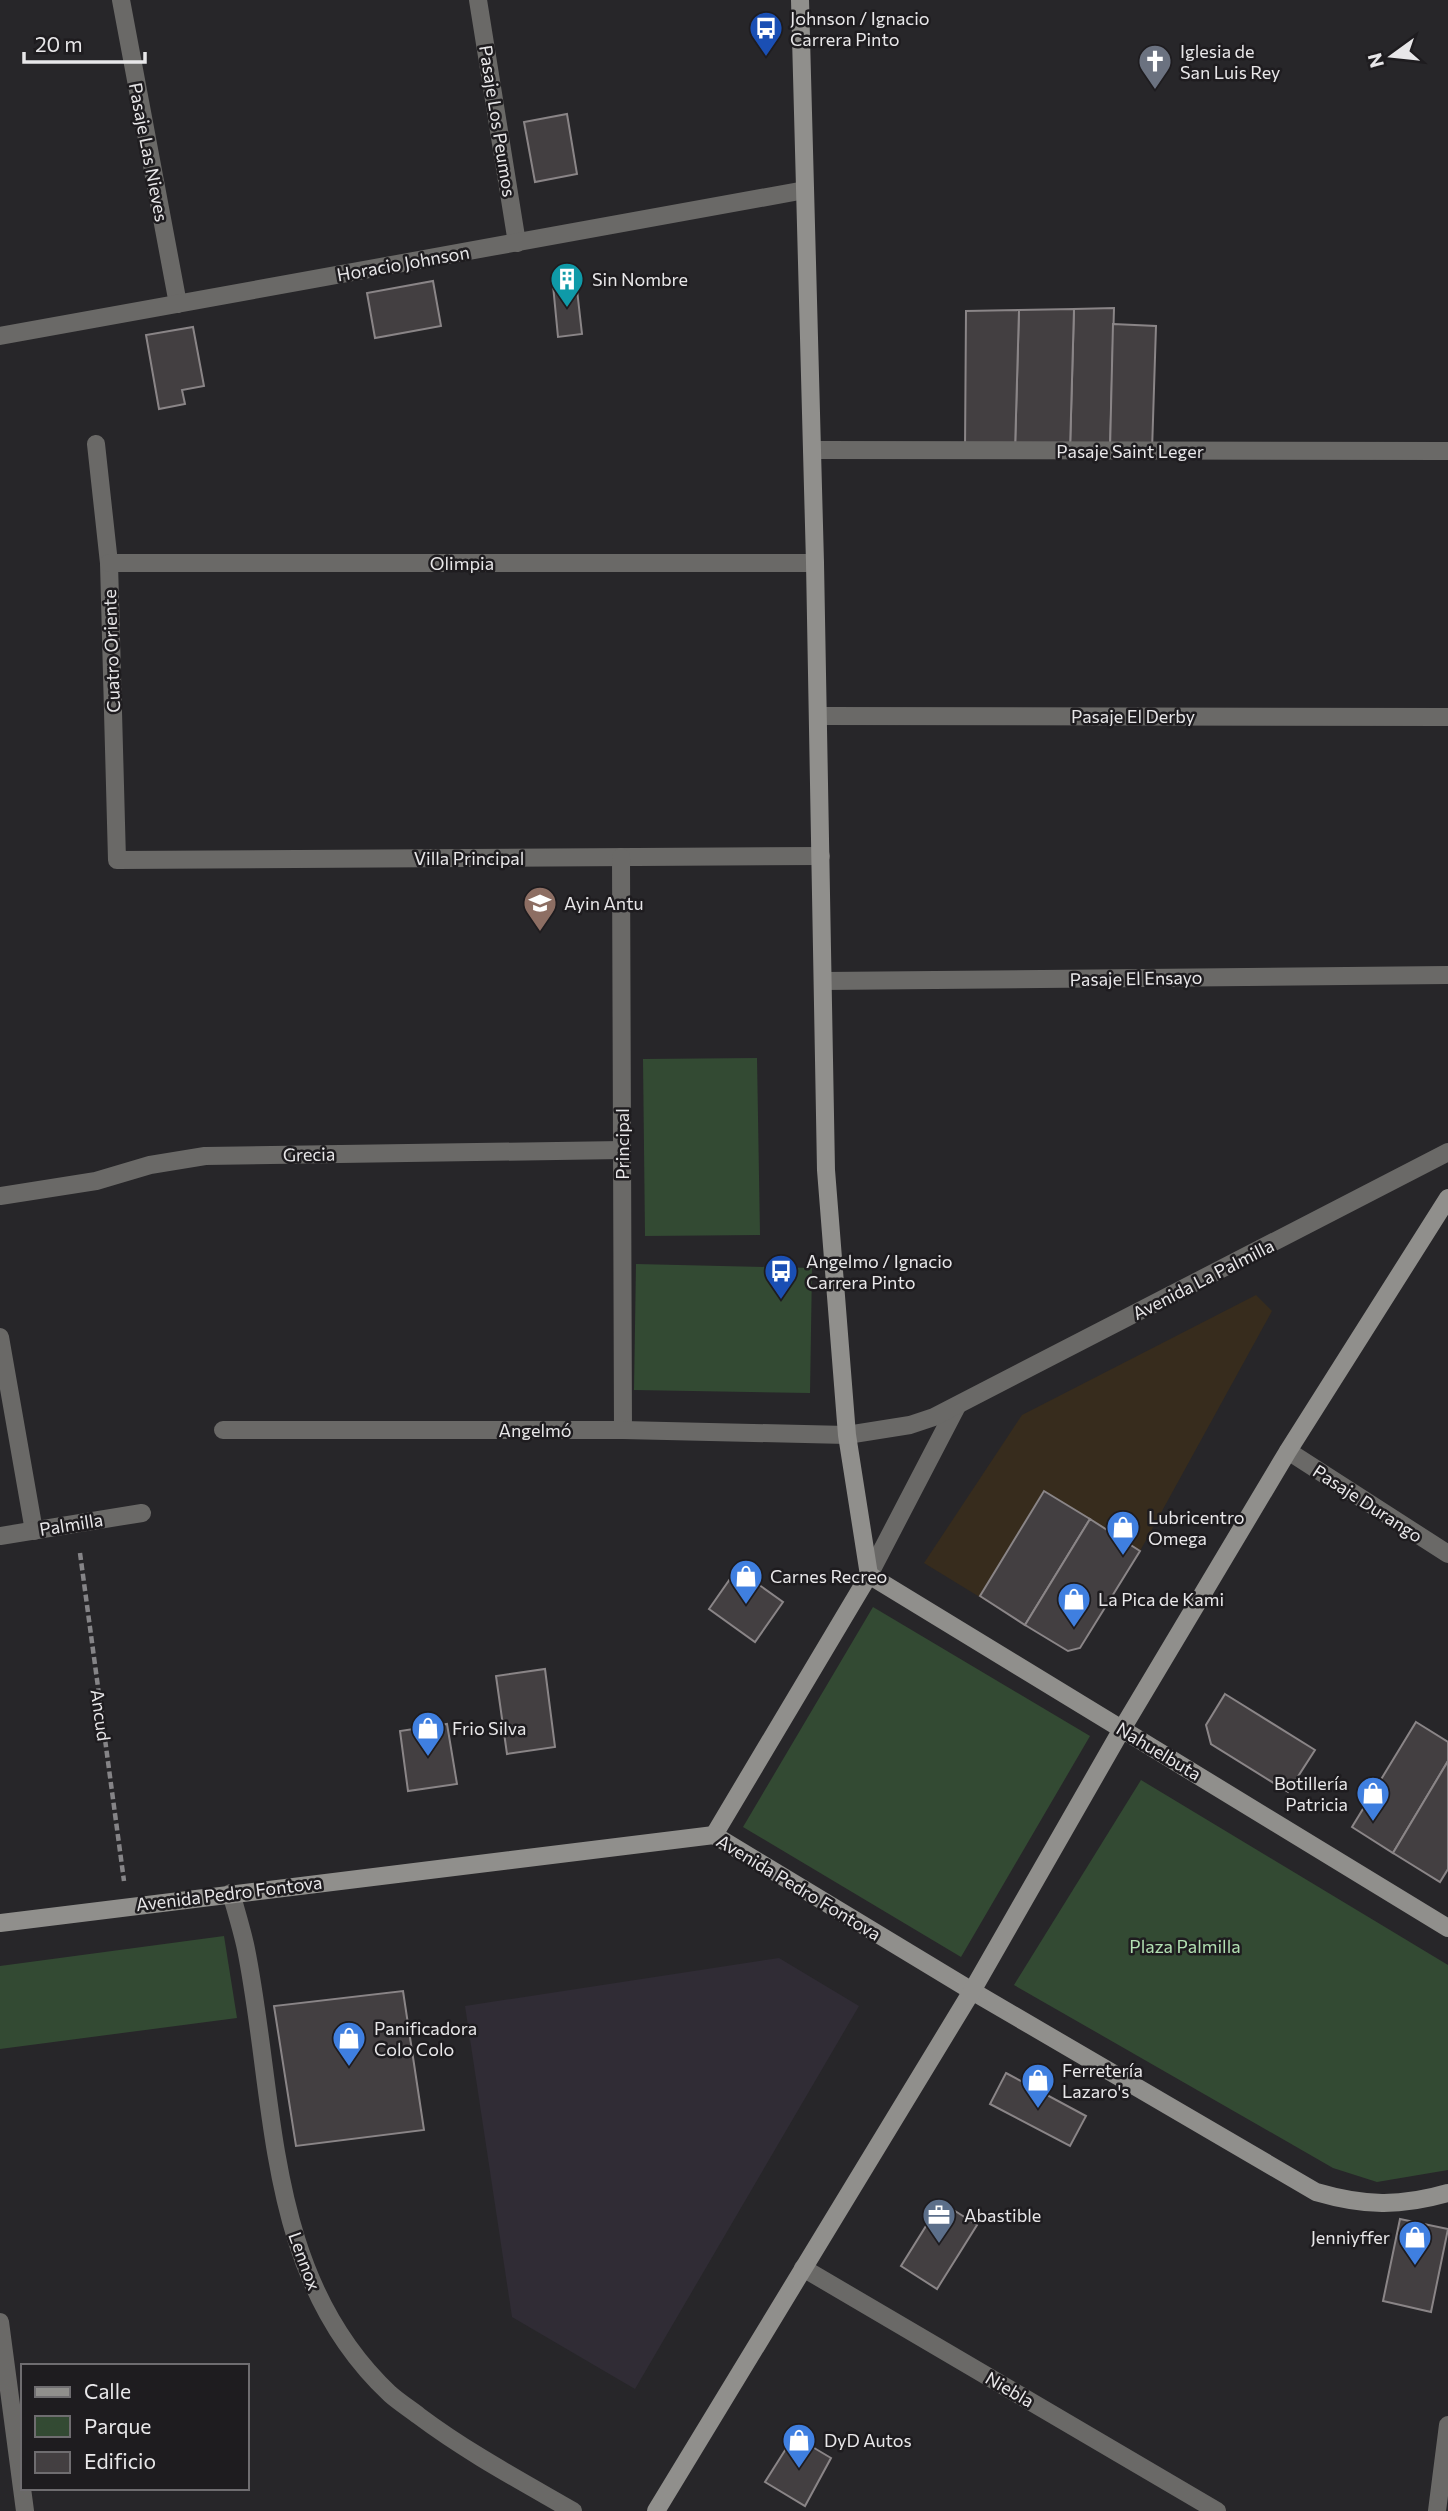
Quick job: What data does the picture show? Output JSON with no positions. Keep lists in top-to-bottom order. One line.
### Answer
{"streets":{"main road":["Nahuelbuta","Avenida Pedro Fontova"],"street":["Pasaje Los Peumos","Pasaje Las Nieves","Horacio Johnson","Pasaje Saint Leger","Olimpia","Cuatro Oriente","Pasaje El Derby","Villa Principal","Pasaje El Ensayo","Principal","Grecia","Avenida La Palmilla","Angelmó","Pasaje Durango","Palmilla","Lennox","Niebla"],"path":["Ancud"]},"crossings":[["Pasaje Los Peumos","Horacio Johnson"],["Pasaje Las Nieves","Horacio Johnson"],["Olimpia","Cuatro Oriente"],["Cuatro Oriente","Villa Principal"],["Villa Principal","Principal"],["Principal","Grecia"],["Principal","Angelmó"],["Avenida La Palmilla","Angelmó"],["Palmilla","Ancud"],["Ancud","Avenida Pedro Fontova"],["Avenida Pedro Fontova","Lennox"]],"parks":["Plaza Palmilla"],"places":{"bus stop":["Johnson / Ignacio Carrera Pinto","Angelmo / Ignacio Carrera Pinto"],"church":["Iglesia de San Luis Rey"],"building":["Sin Nombre"],"school or university":["Ayin Antu"],"shop":["Lubricentro Omega","Carnes Recreo","La Pica de Kami","Frio Silva","Botillería Patricia","Panificadora Colo Colo","Ferretería Lazaro's","Jenniyffer","DyD Autos"],"office":["Abastible"]},"legend":["Calle","Parque","Edificio"],"scale_bar":"20 m","north":"left"}
